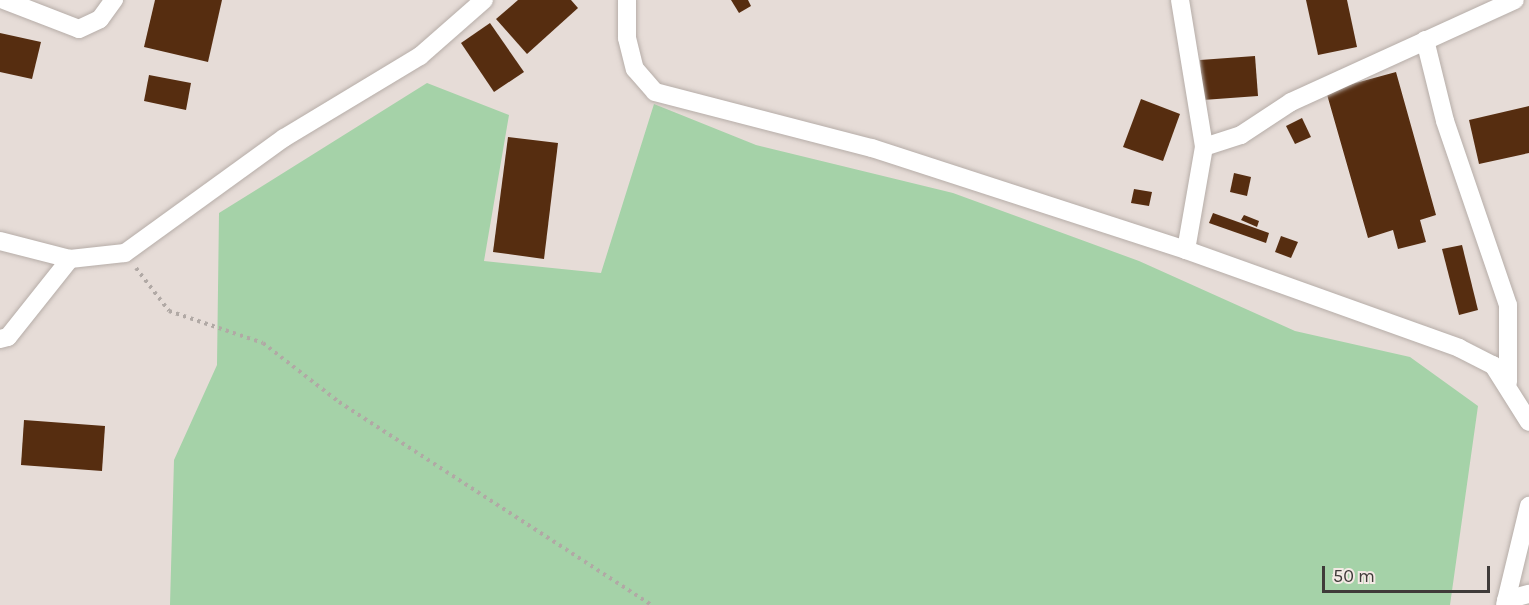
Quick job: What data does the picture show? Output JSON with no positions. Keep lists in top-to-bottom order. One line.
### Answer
{"scale_bar":"50 m"}
